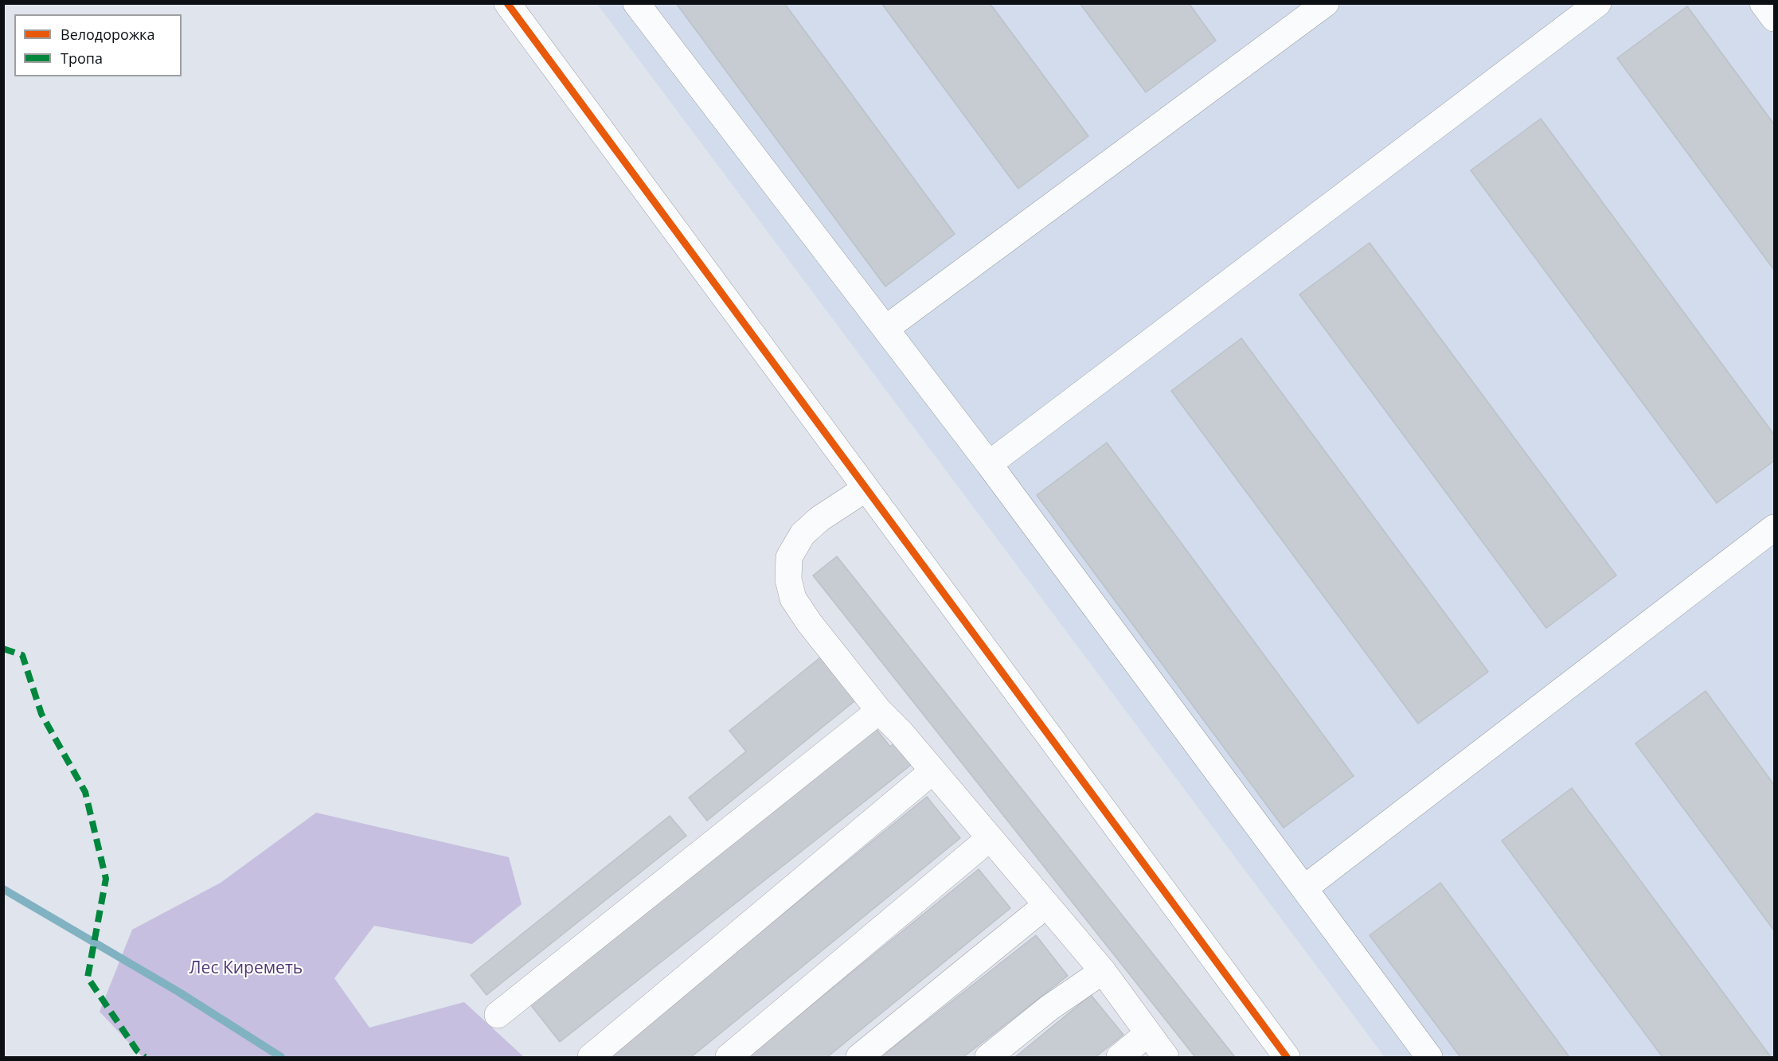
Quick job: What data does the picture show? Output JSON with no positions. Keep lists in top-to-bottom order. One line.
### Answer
{"parks":["Лес Киреметь"],"legend":["Велодорожка","Тропа"]}
